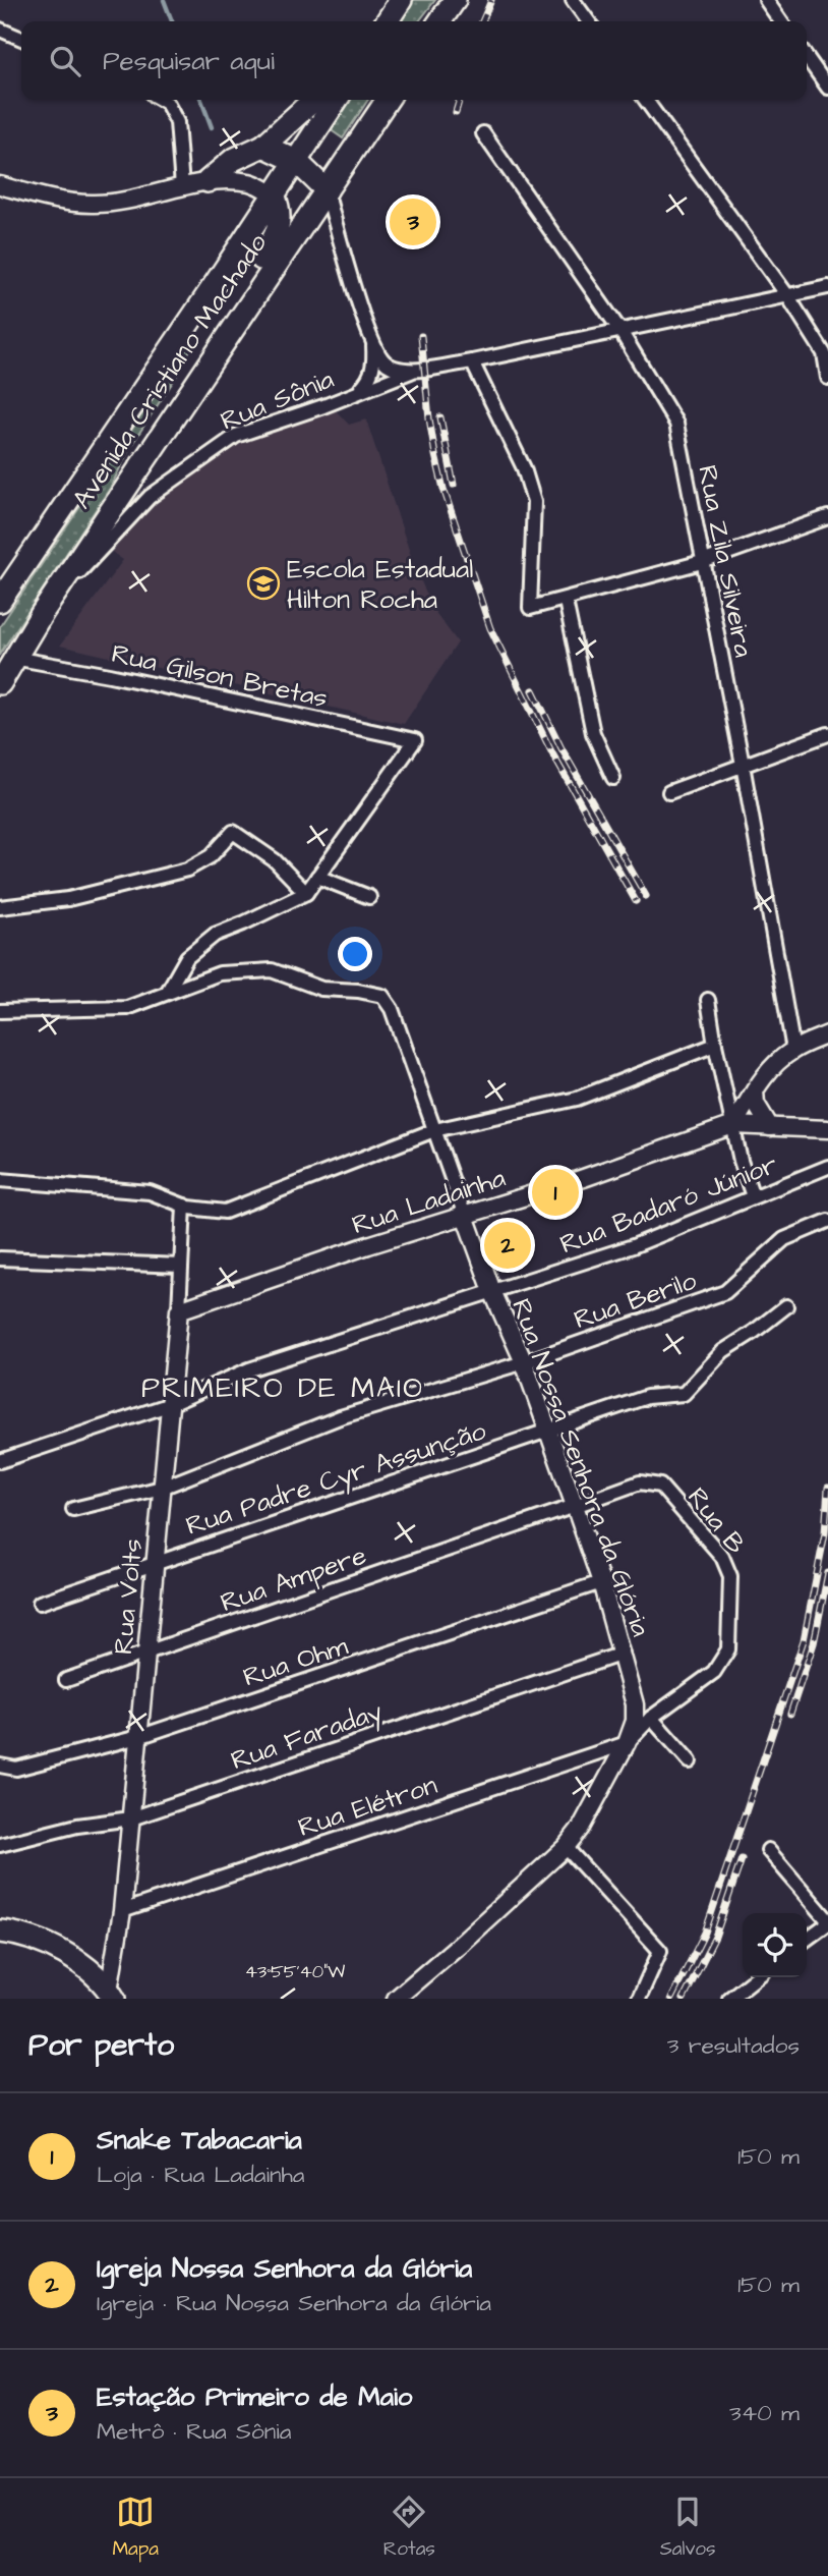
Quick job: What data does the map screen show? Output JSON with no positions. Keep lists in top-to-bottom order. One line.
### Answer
{"streets":{"highway":["Avenida Cristiano Machado"],"street":["Rua Sônia","Rua Zila Silveira","Rua Gilson Bretas","Rua Ladainha","Rua Badaró Júnior","Rua Berilo","Rua Nossa Senhora da Glória","Rua Padre Cyr Assunção","Rua B","Rua Ampere","Rua Volts","Rua Ohm","Rua Faraday","Rua Elétron"]},"crossings":[["Avenida Cristiano Machado","Rua Sônia"],["Avenida Cristiano Machado","Rua Gilson Bretas"],["Rua Sônia","Rua Zila Silveira"],["Rua Ladainha","Rua Nossa Senhora da Glória"],["Rua Ladainha","Rua Volts"],["Rua Badaró Júnior","Rua Nossa Senhora da Glória"],["Rua Badaró Júnior","Rua Volts"],["Rua Berilo","Rua Nossa Senhora da Glória"],["Rua Berilo","Rua Volts"],["Rua Nossa Senhora da Glória","Rua Padre Cyr Assunção"],["Rua Nossa Senhora da Glória","Rua B"],["Rua Nossa Senhora da Glória","Rua Ampere"],["Rua Nossa Senhora da Glória","Rua Ohm"],["Rua Nossa Senhora da Glória","Rua Faraday"],["Rua Nossa Senhora da Glória","Rua Elétron"],["Rua Padre Cyr Assunção","Rua Volts"],["Rua B","Rua Ampere"],["Rua Ampere","Rua Volts"],["Rua Volts","Rua Ohm"],["Rua Volts","Rua Faraday"],["Rua Volts","Rua Elétron"]],"districts":["PRIMEIRO DE MAIO"],"places":{"school or university":["Escola Estadual Hilton Rocha"]},"page":{"search":"Pesquisar aqui","pins":["3","1","2"],"heading":["Por perto","3 resultados"],"list":[{"mark":"1","name":"Snake Tabacaria","note":"Loja · Rua Ladainha","value":"150 m"},{"mark":"2","name":"Igreja Nossa Senhora da Glória","note":"Igreja · Rua Nossa Senhora da Glória","value":"150 m"},{"mark":"3","name":"Estação Primeiro de Maio","note":"Metrô · Rua Sônia","value":"340 m"}],"nav":["Mapa","Rotas","Salvos"]},"coordinates":["43°55'40\"W"]}
